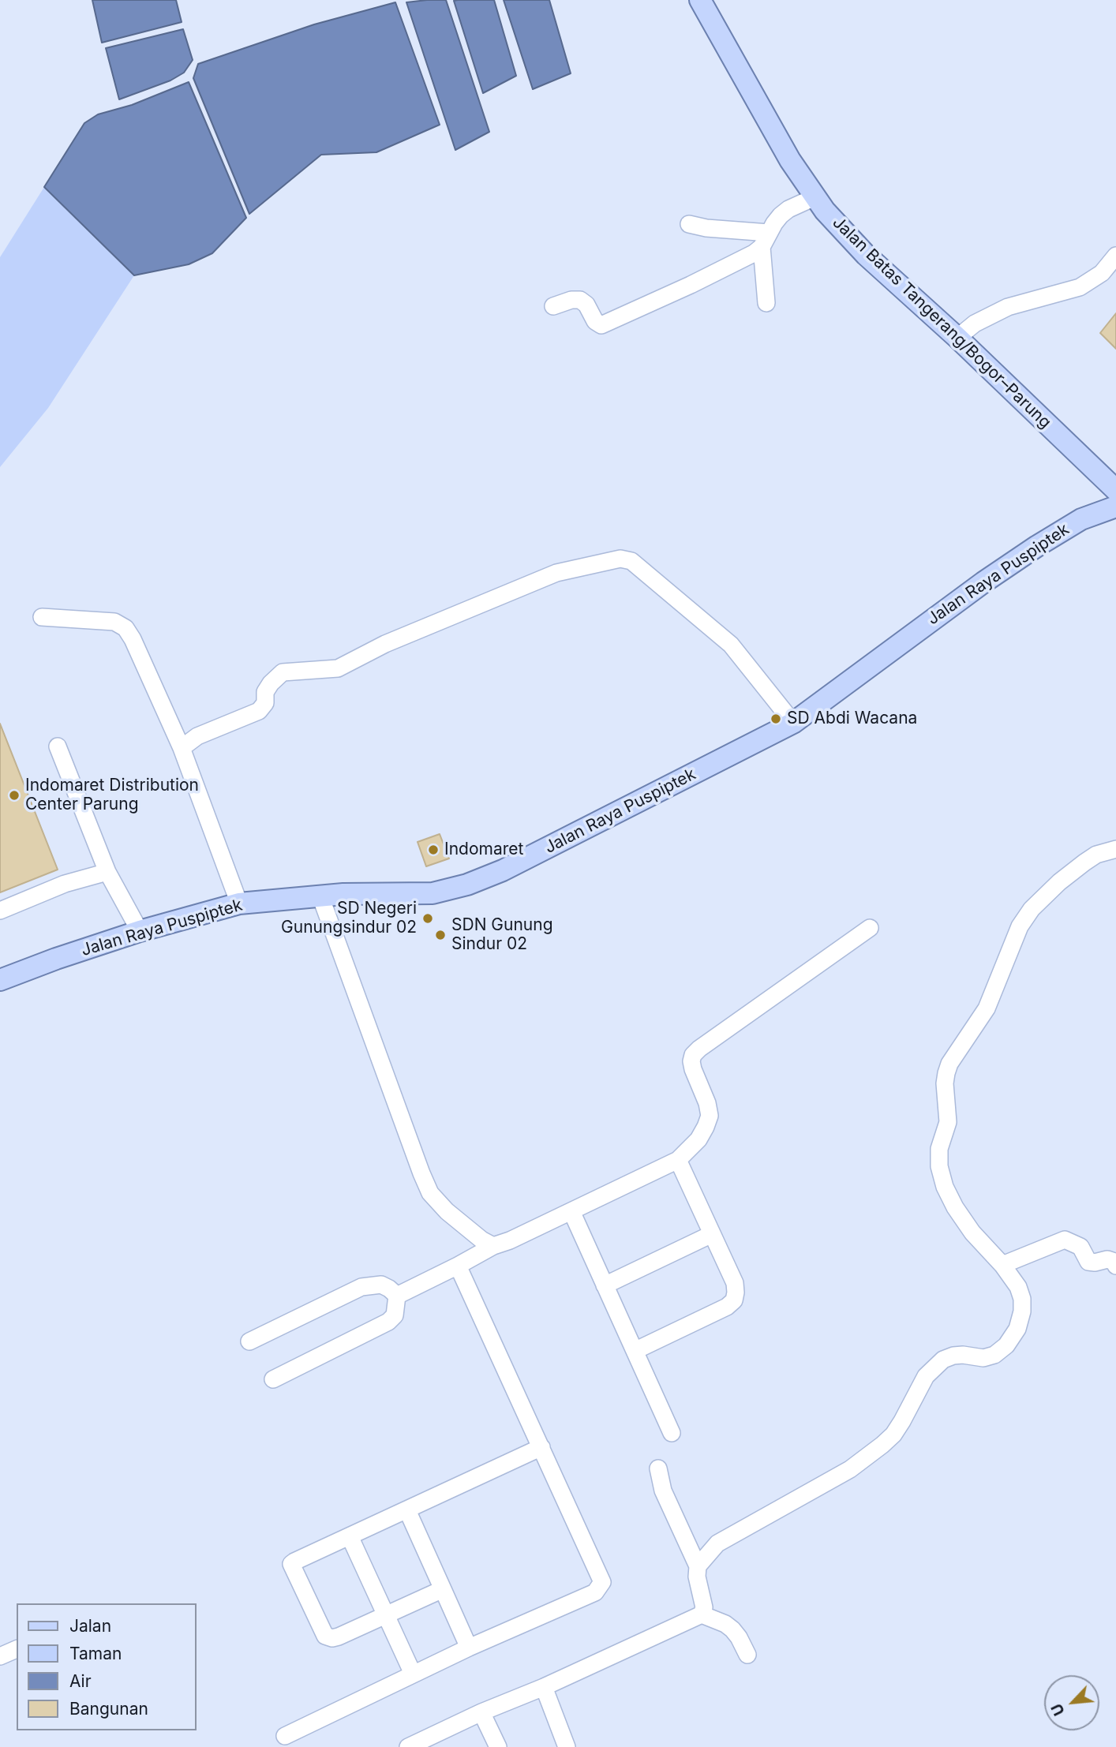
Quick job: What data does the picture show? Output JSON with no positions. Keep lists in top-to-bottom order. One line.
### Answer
{"streets":{"main road":["Jalan Batas Tangerang/Bogor–Parung","Jalan Raya Puspiptek"]},"places":["SD Abdi Wacana","Indomaret Distribution Center Parung","Indomaret","SD Negeri Gunungsindur 02","SDN Gunung Sindur 02"],"legend":["Jalan","Taman","Air","Bangunan"],"north":"bottom left"}
